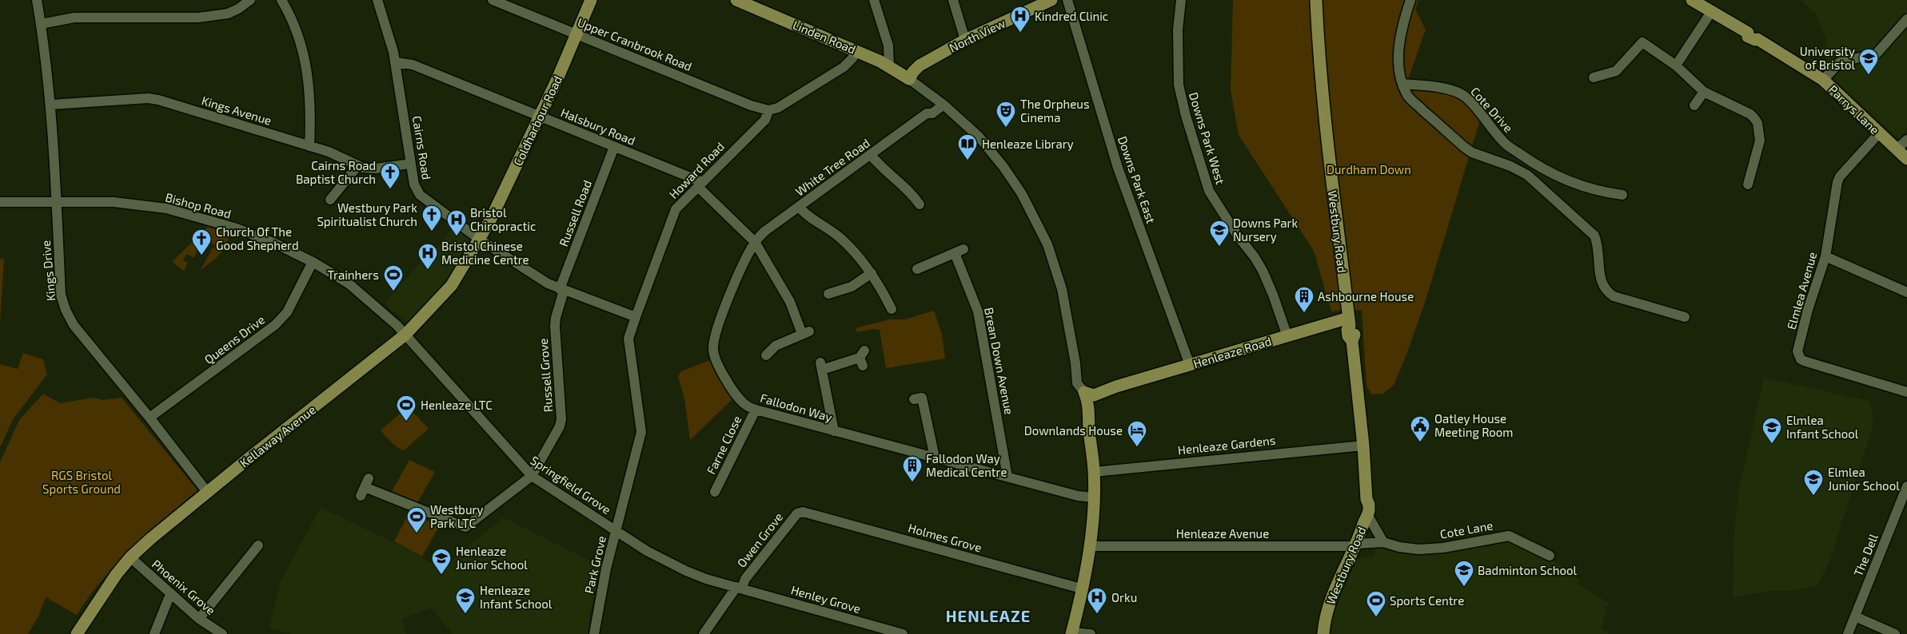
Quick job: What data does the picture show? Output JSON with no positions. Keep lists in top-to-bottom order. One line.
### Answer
{"streets":{"main road":["North View","Linden Road","Parrys Lane","Coldharbour Road","Westbury Road","Henleaze Road","Kellaway Avenue"],"street":["Upper Cranbrook Road","Cote Drive","Kings Avenue","Halsbury Road","Downs Park West","Cairns Road","White Tree Road","Howard Road","Downs Park East","Bishop Road","Russell Road","Kings Drive","Elmlea Avenue","Queens Drive","Brean Down Avenue","Russell Grove","Fallodon Way","Farne Close","Henleaze Gardens","Springfield Grove","Cote Lane","Henleaze Avenue","Holmes Grove","Owen Grove","The Dell","Park Grove","Phoenix Grove","Henley Grove"]},"crossings":[["North View","Linden Road"],["Upper Cranbrook Road","Coldharbour Road"],["Upper Cranbrook Road","Howard Road"],["Parrys Lane","Elmlea Avenue"],["Kings Avenue","Cairns Road"],["Kings Avenue","Kings Drive"],["Coldharbour Road","Halsbury Road"],["Coldharbour Road","Cairns Road"],["Coldharbour Road","Kellaway Avenue"],["Halsbury Road","Cairns Road"],["Halsbury Road","Howard Road"],["Halsbury Road","Russell Road"],["Downs Park West","Henleaze Road"],["Cairns Road","Howard Road"],["Cairns Road","Russell Road"],["Cairns Road","Russell Grove"],["Cairns Road","Kellaway Avenue"],["White Tree Road","Fallodon Way"],["Howard Road","Park Grove"],["Downs Park East","Henleaze Road"],["Bishop Road","Kings Drive"],["Bishop Road","Queens Drive"],["Bishop Road","Kellaway Avenue"],["Bishop Road","Springfield Grove"],["Russell Road","Russell Grove"],["Westbury Road","Henleaze Road"],["Westbury Road","Henleaze Gardens"],["Westbury Road","Cote Lane"],["Westbury Road","Henleaze Avenue"],["Kings Drive","Queens Drive"],["Kings Drive","Kellaway Avenue"],["Brean Down Avenue","Fallodon Way"],["Russell Grove","Springfield Grove"],["Fallodon Way","Farne Close"],["Kellaway Avenue","Springfield Grove"],["Kellaway Avenue","Phoenix Grove"],["Springfield Grove","Owen Grove"],["Springfield Grove","Park Grove"],["Springfield Grove","Henley Grove"],["Cote Lane","Henleaze Avenue"],["Holmes Grove","Owen Grove"],["Owen Grove","Henley Grove"]],"districts":["HENLEAZE"],"parks":["Durdham Down","RGS Bristol Sports Ground"],"places":{"hospital":["Kindred Clinic","Bristol Chiropractic","Bristol Chinese Medicine Centre","Orku"],"school or university":["University of Bristol","Downs Park Nursery","Elmlea Infant School","Elmlea Junior School","Henleaze Junior School","Badminton School","Henleaze Infant School"],"theatre":["The Orpheus Cinema"],"library":["Henleaze Library"],"church":["Cairns Road Baptist Church","Westbury Park Spiritualist Church","Church Of The Good Shepherd"],"sports":["Trainhers","Henleaze LTC","Westbury Park LTC","Sports Centre"],"building":["Ashbourne House","Fallodon Way Medical Centre"],"public building":["Oatley House Meeting Room"],"hotel":["Downlands House"]}}
